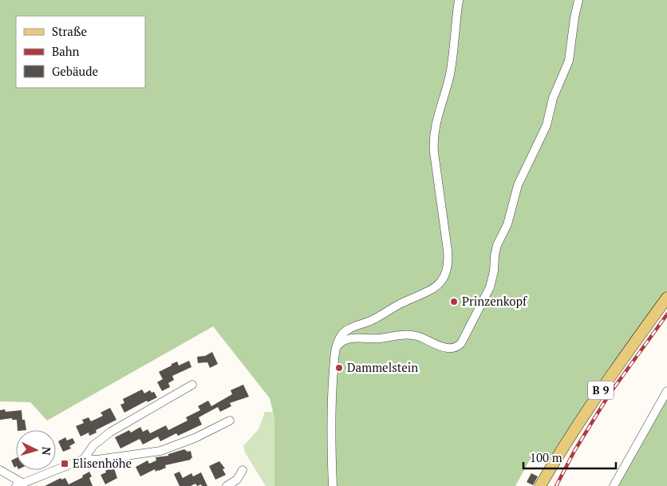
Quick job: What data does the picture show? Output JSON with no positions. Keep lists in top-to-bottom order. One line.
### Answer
{"streets":{"main road":["B 9"]},"places":{"other":["Prinzenkopf","Dammelstein"],"transit":["Elisenhöhe"]},"legend":["Straße","Bahn","Gebäude"],"scale_bar":"100 m","north":"right"}
